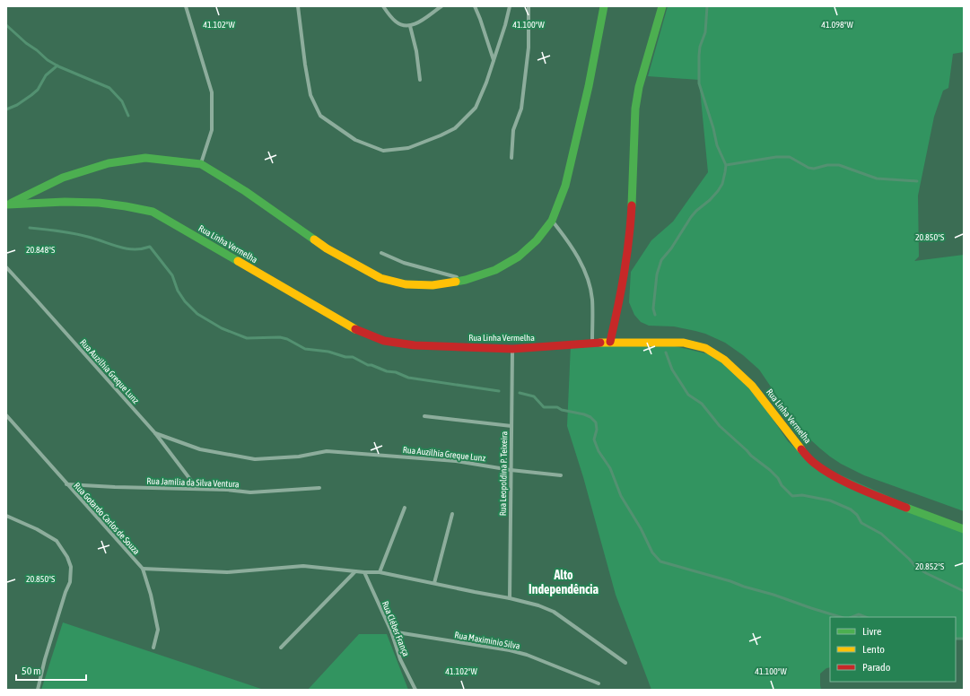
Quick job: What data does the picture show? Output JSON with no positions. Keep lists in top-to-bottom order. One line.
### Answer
{"streets":{"street":["Rua Linha Vermelha","Rua Auzilhia Greque Lunz","Rua Leopoldina P. Teixeira","Rua Jamilia da Silva Ventura","Rua Gotardo Carlos de Souza","Rua Cléber França","Rua Maximinio Silva"]},"crossings":[["Rua Linha Vermelha","Rua Leopoldina P. Teixeira"],["Rua Auzilhia Greque Lunz","Rua Leopoldina P. Teixeira"],["Rua Auzilhia Greque Lunz","Rua Jamilia da Silva Ventura"],["Rua Jamilia da Silva Ventura","Rua Gotardo Carlos de Souza"],["Rua Cléber França","Rua Maximinio Silva"]],"districts":["Alto Independência"],"legend":["Livre","Lento","Parado"],"scale_bar":"50 m","coordinates":["41.102°W","41.100°W","41.098°W","20.850°S","20.848°S","20.852°S"]}
